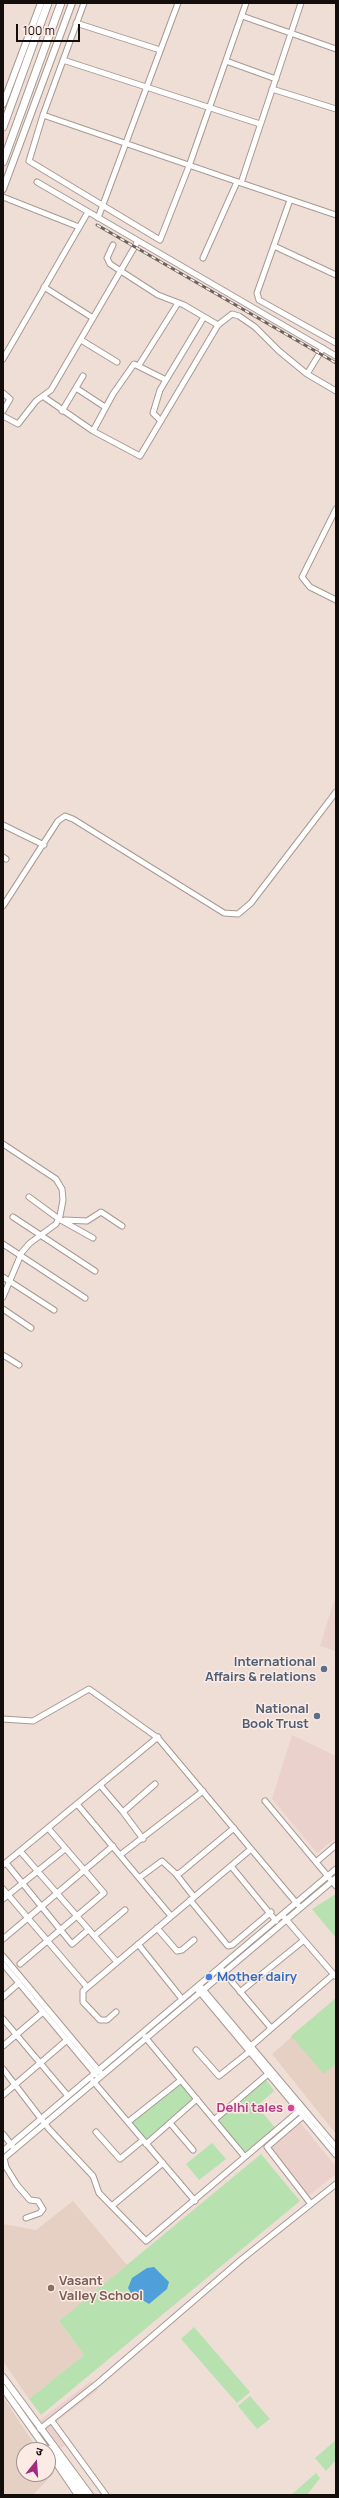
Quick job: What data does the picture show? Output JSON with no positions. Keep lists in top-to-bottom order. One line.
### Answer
{"places":["International Affairs & relations","National Book Trust","Mother dairy","Delhi tales","Vasant Valley School"],"scale_bar":"100 m","north":"top"}
